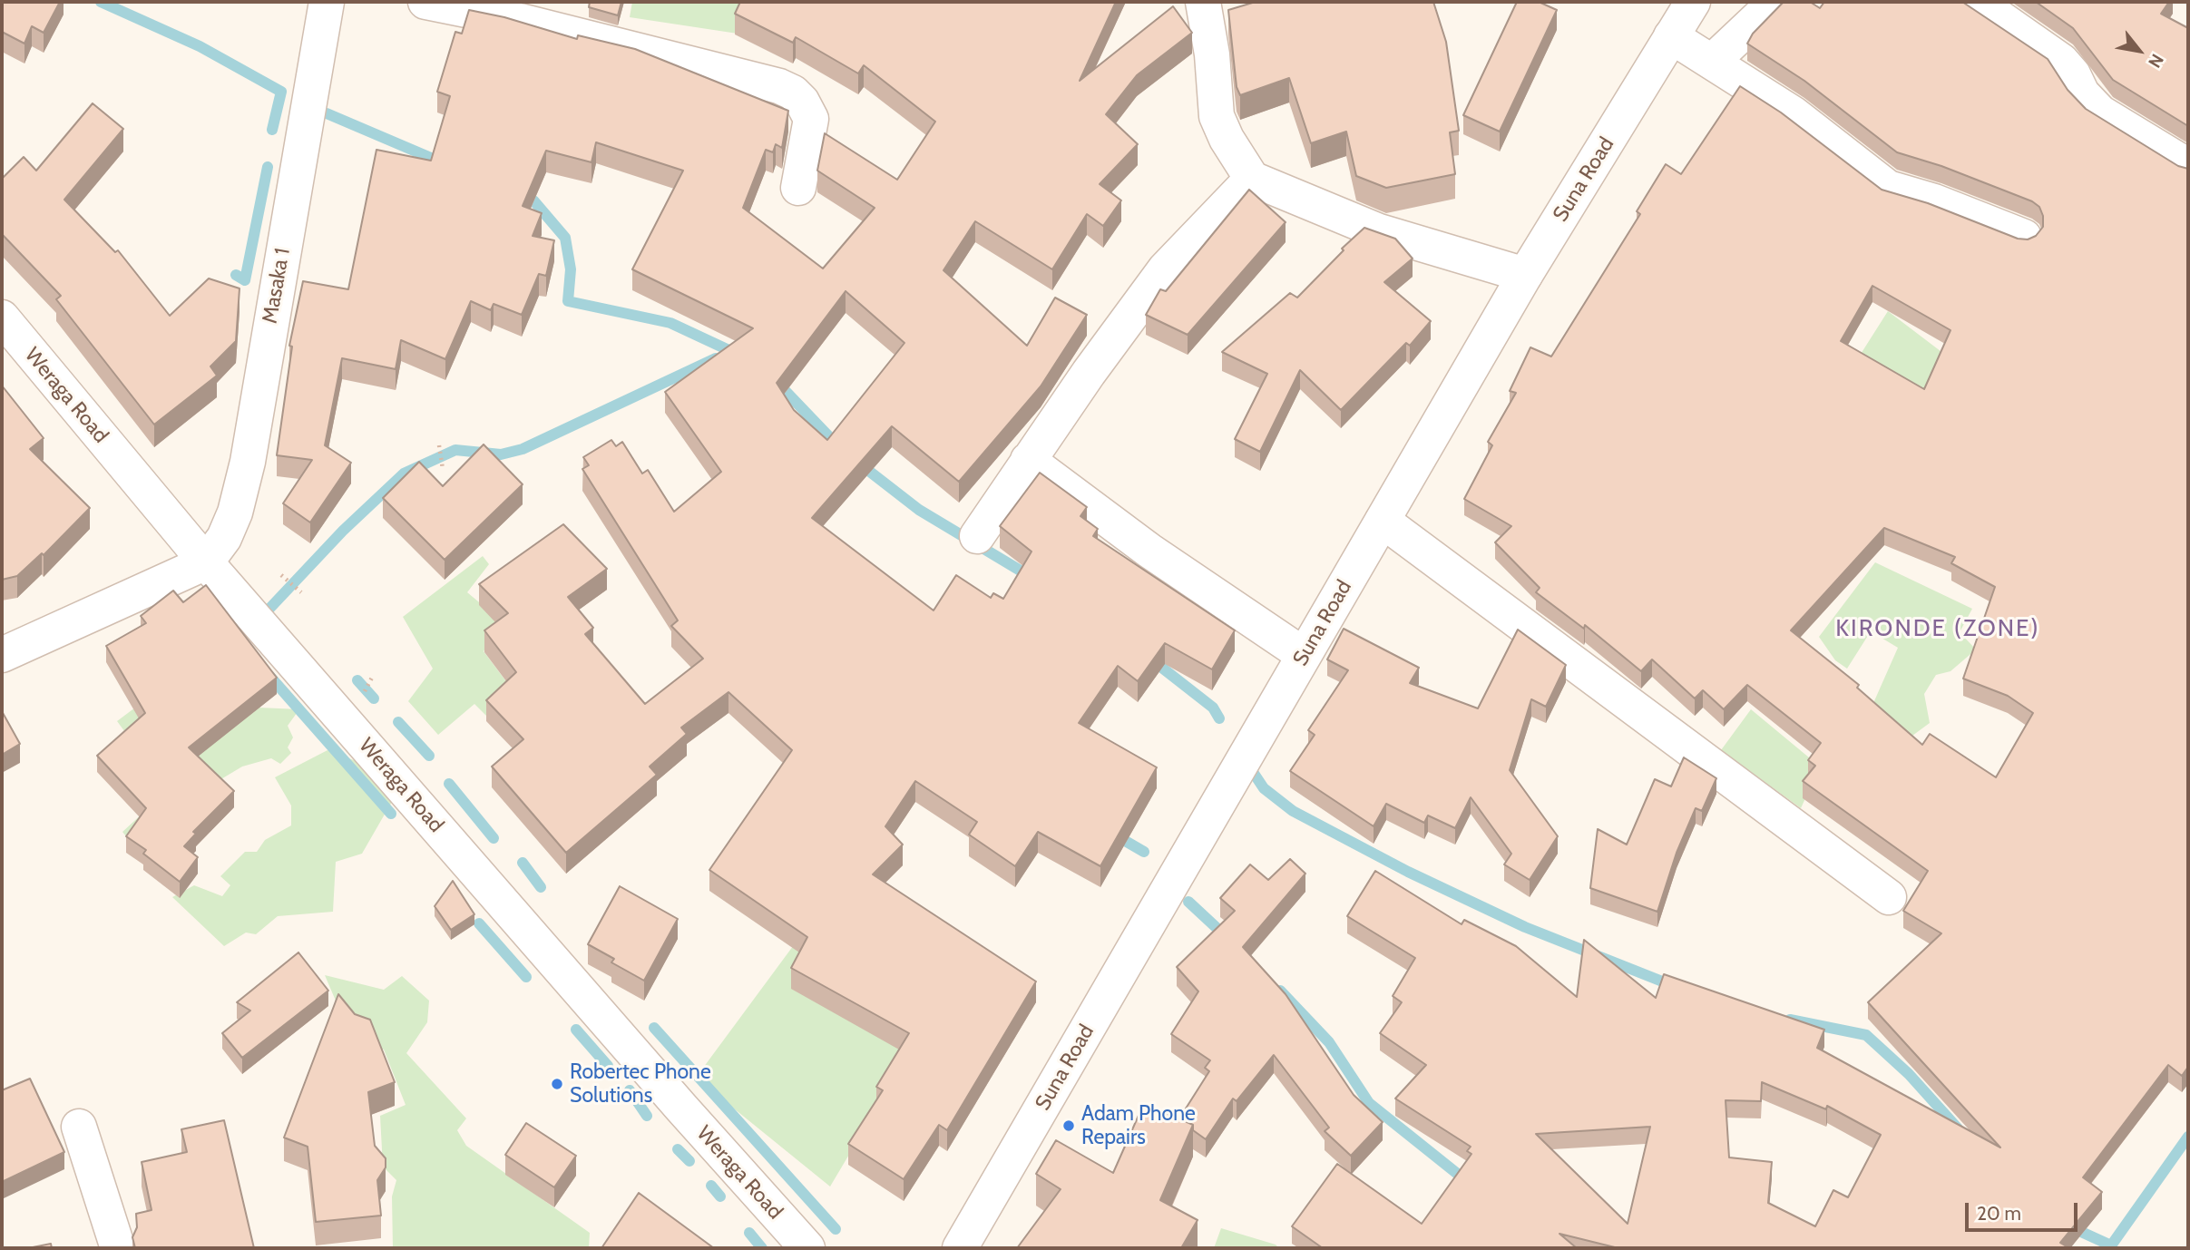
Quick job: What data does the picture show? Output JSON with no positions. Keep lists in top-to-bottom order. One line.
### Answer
{"streets":{"street":["Suna Road","Masaka 1","Weraga Road"]},"crossings":[["Masaka 1","Weraga Road"]],"districts":["KIRONDE (ZONE)"],"places":["Robertec Phone Solutions","Adam Phone Repairs"],"scale_bar":"20 m","north":"bottom right"}
